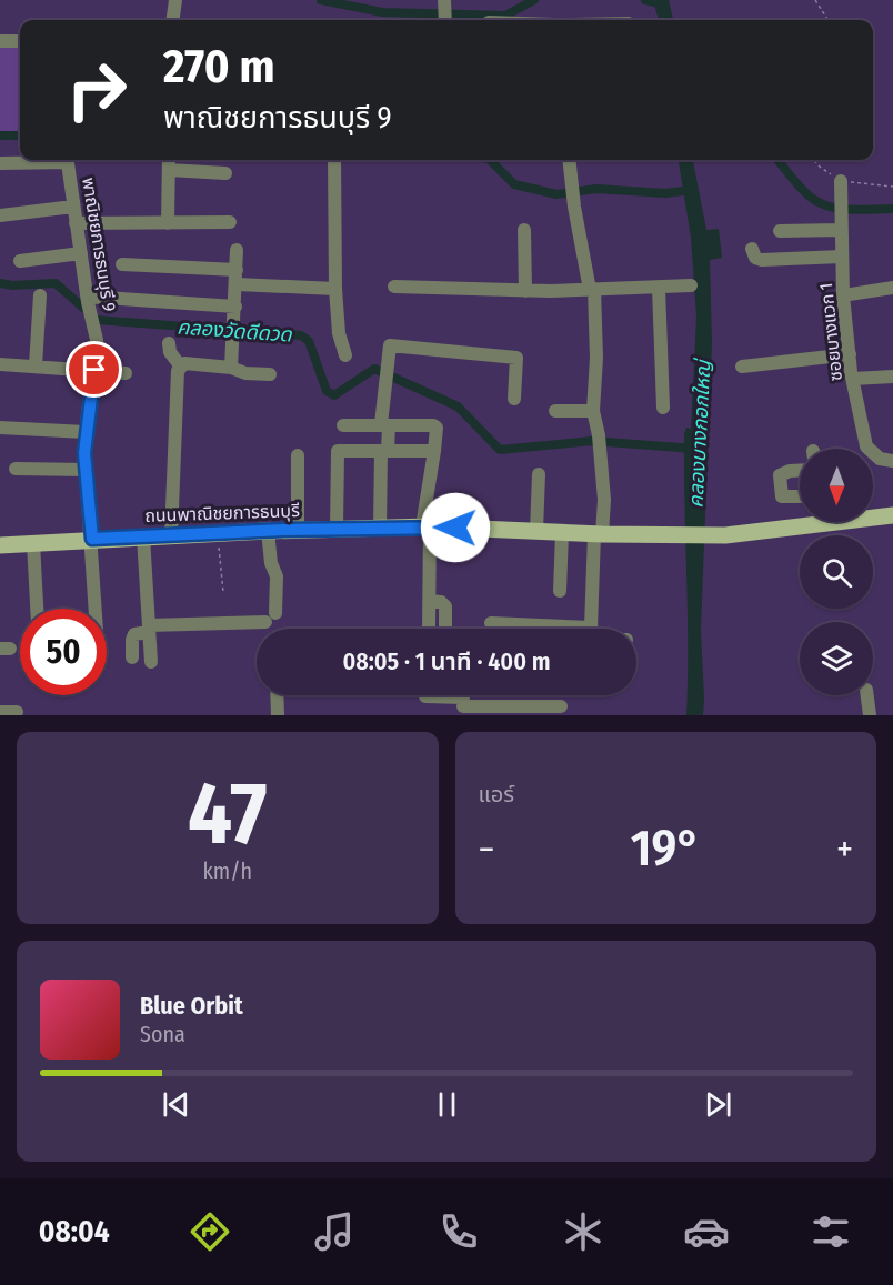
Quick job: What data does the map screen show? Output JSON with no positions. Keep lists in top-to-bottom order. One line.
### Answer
{"streets":{"main road":["ถนนพาณิชยการธนบุรี"],"street":["พาณิชยการธนบุรี 9","ซอยบางแวก 1"]},"crossings":[["พาณิชยการธนบุรี 9","ถนนพาณิชยการธนบุรี"]],"water":["คลองวัดดีดวด","คลองบางกอกใหญ่"],"north":"bottom","page":{"turn":["270 m","พาณิชยการธนบุรี 9"],"limit":"50","trip":"08:05 · 1 นาที · 400 m","tile":[["47","km/h"],"แอร์"],"heat":["−","19°","+"],"song":["Blue Orbit","Sona"],"tabs":"08:04"}}
